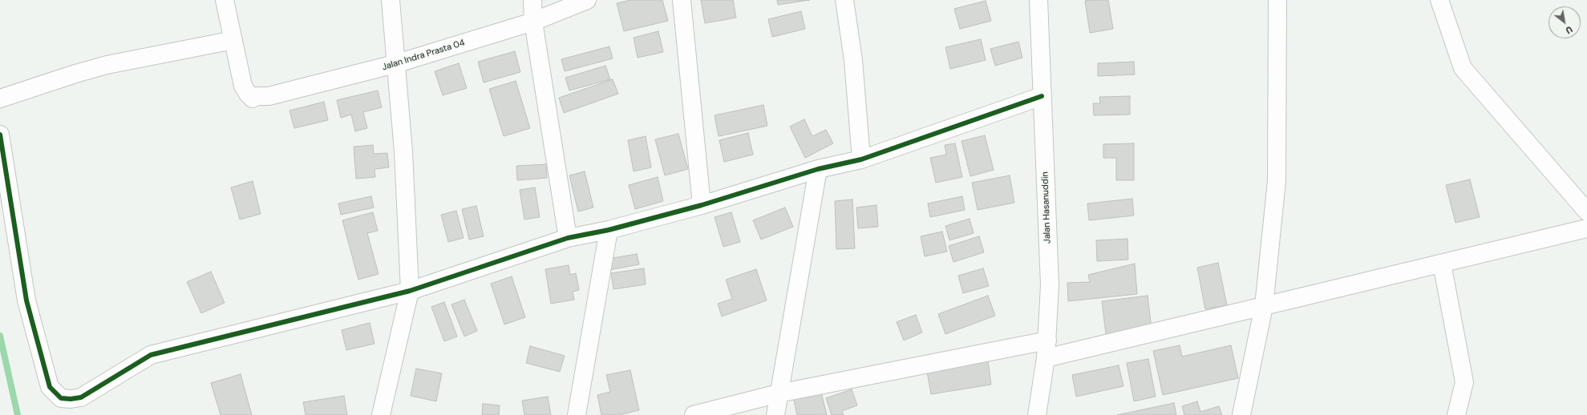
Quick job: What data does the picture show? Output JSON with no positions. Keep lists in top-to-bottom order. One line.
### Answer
{"streets":{"street":["Jalan Indra Prasta 04","Jalan Hasanuddin"]},"north":"bottom right"}
